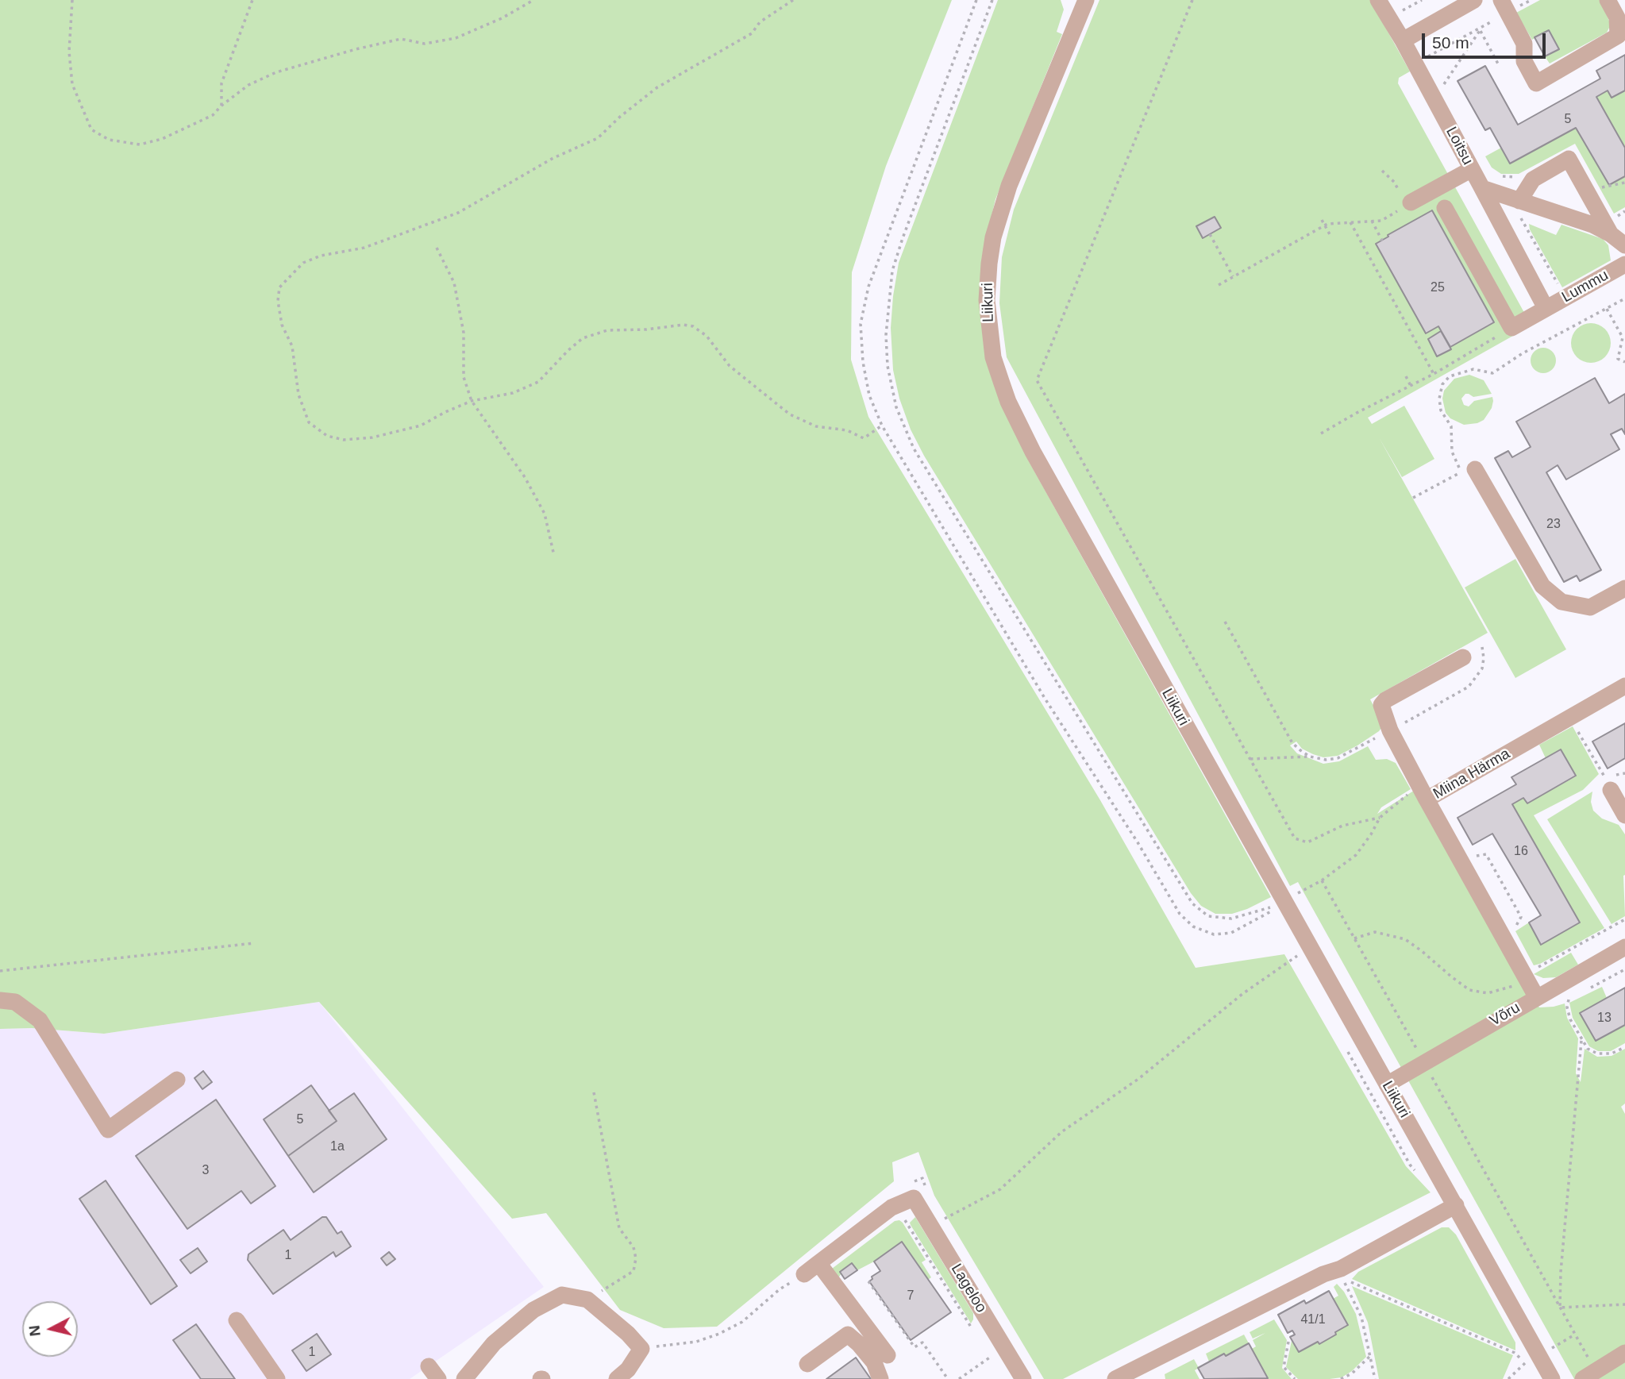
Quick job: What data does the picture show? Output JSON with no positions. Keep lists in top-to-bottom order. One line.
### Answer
{"streets":{"street":["Loitsu","Lummu","Liikuri","Miina Härma","Võru","Lageloo"]},"crossings":[["Loitsu","Lummu"],["Liikuri","Võru"],["Miina Härma","Võru"]],"house_numbers":["5","25","23","16","13","5","1a","3","1","7","41/1","1"],"scale_bar":"50 m","north":"left"}
